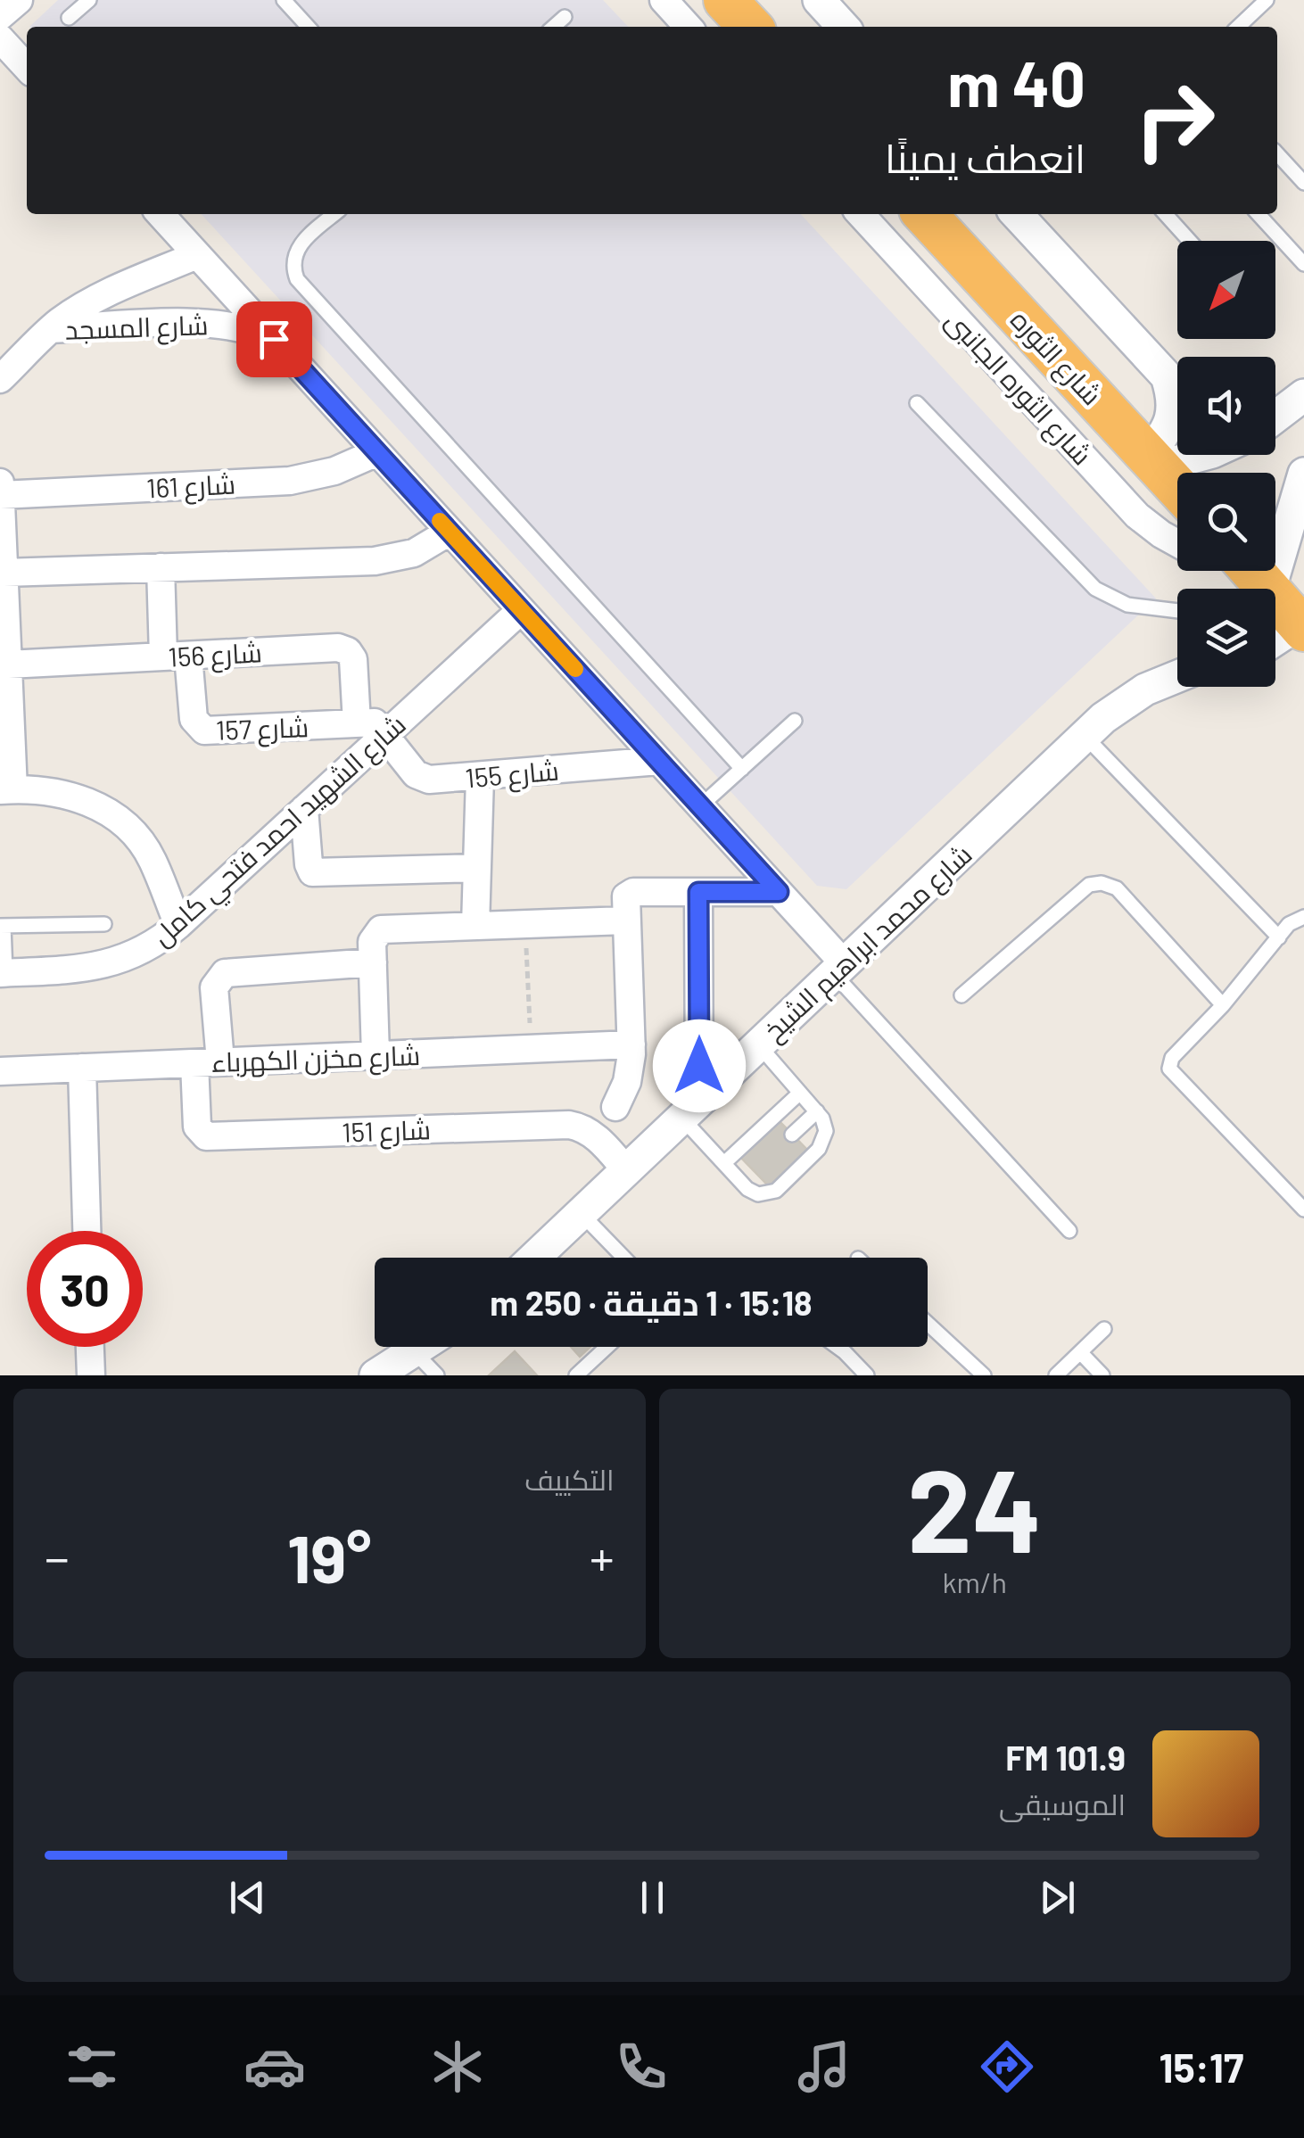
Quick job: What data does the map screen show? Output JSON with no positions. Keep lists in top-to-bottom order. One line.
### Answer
{"streets":{"highway":["شارع الثوره"],"street":["شارع المسجد","شارع الثوره الجانبى","شارع 161","شارع 156","شارع 157","شارع 155","شارع الشهيد احمد فتحي كامل","شارع محمد ابراهيم الشيخ","شارع مخزن الكهرباء","شارع 151"]},"crossings":[["شارع 156","شارع 157"],["شارع 157","شارع 155"],["شارع 157","شارع الشهيد احمد فتحي كامل"],["شارع 155","شارع الشهيد احمد فتحي كامل"],["شارع محمد ابراهيم الشيخ","شارع 151"],["شارع مخزن الكهرباء","شارع 151"]],"north":"bottom left","page":{"turn":["40 m","انعطف يمينًا"],"limit":"30","trip":"15:18 · 1 دقيقة · 250 m","tile":[["24","km/h"],"التكييف"],"heat":["−","19°","+"],"song":["101.9 FM","الموسيقى"],"tabs":"15:17"}}
